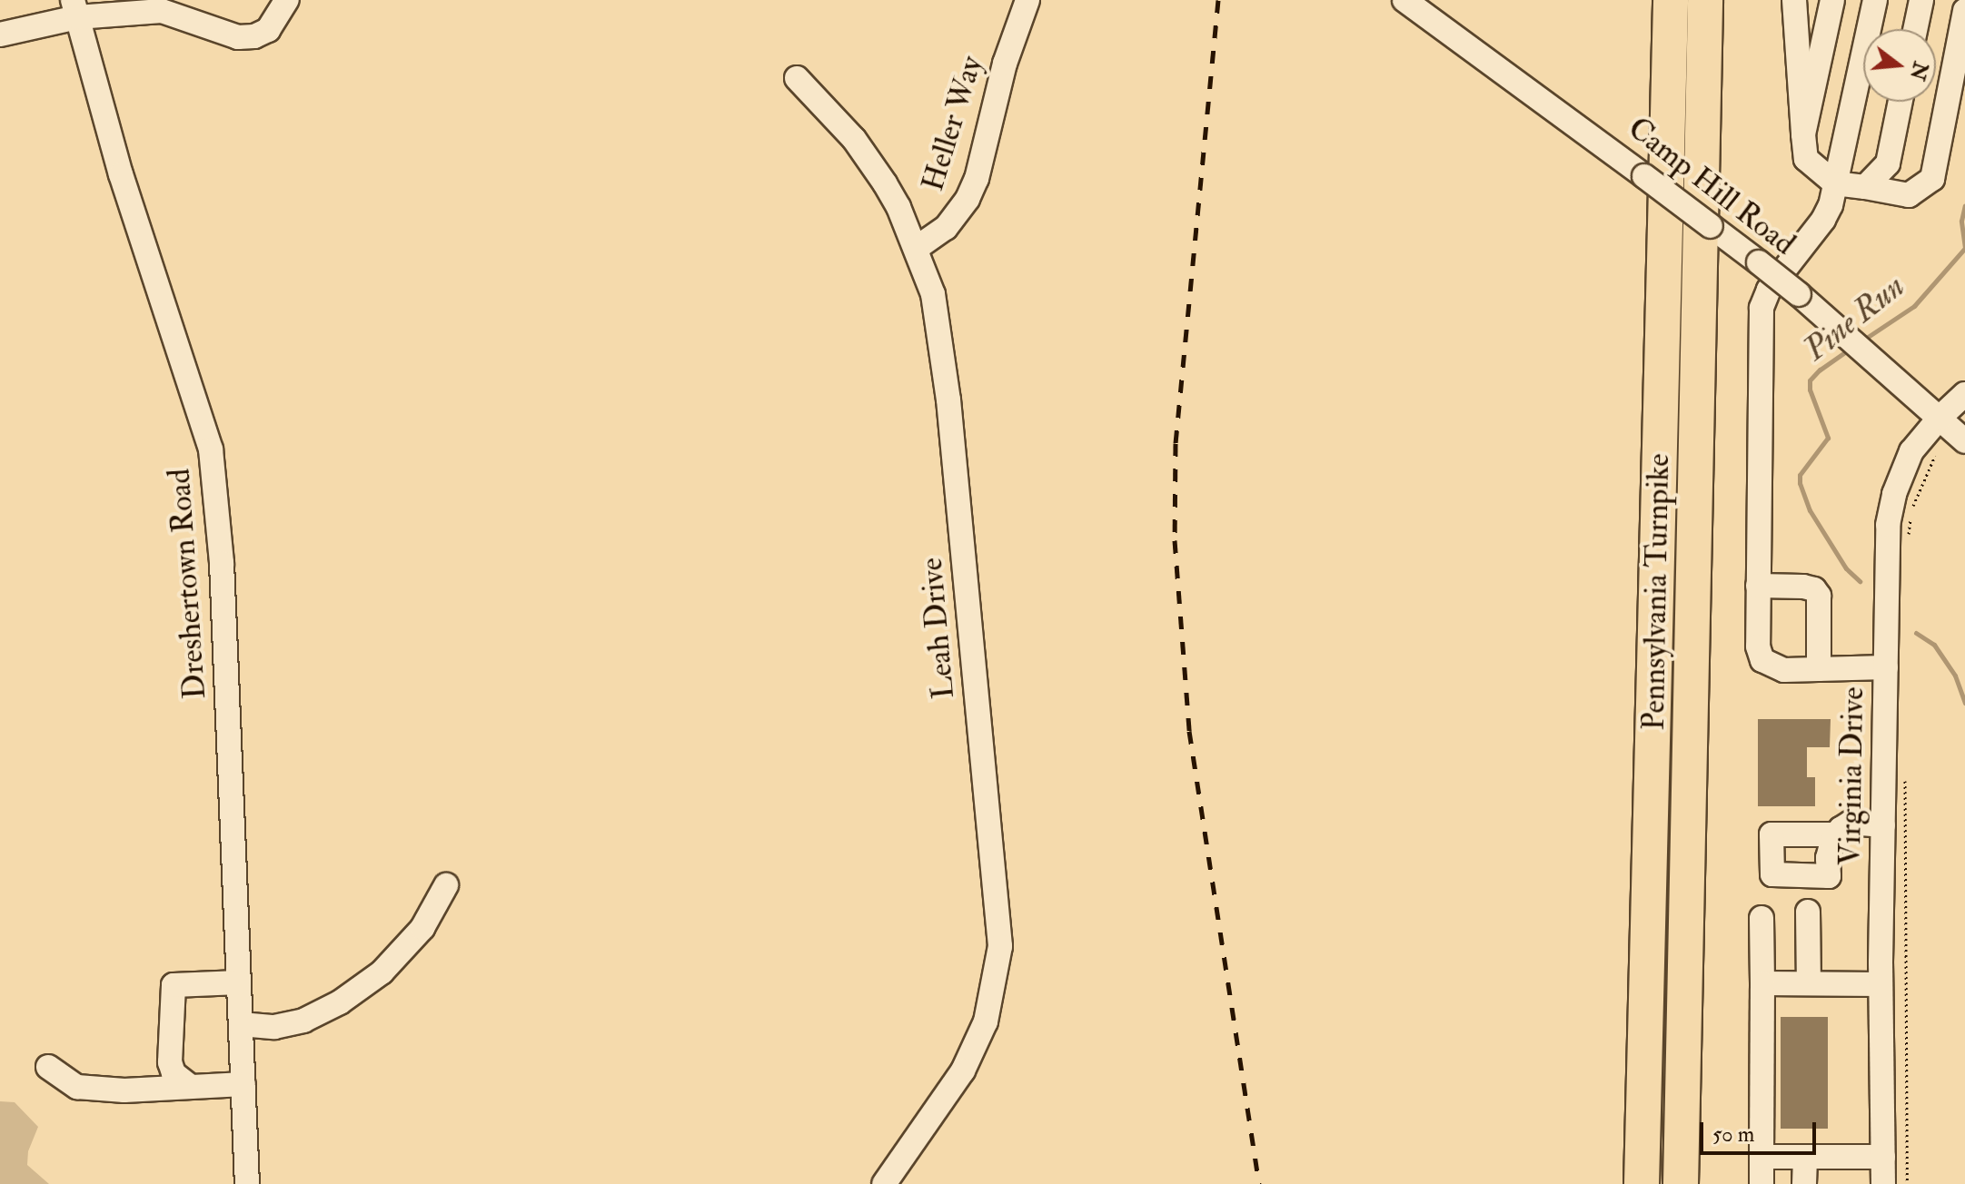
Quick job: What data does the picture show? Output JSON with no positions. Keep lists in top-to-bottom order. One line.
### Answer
{"streets":{"highway":["Pennsylvania Turnpike"],"street":["Heller Way","Camp Hill Road","Dreshertown Road","Leah Drive","Virginia Drive"]},"crossings":[["Heller Way","Leah Drive"],["Camp Hill Road","Virginia Drive"]],"water":["Pine Run"],"scale_bar":"50 m","north":"right"}
